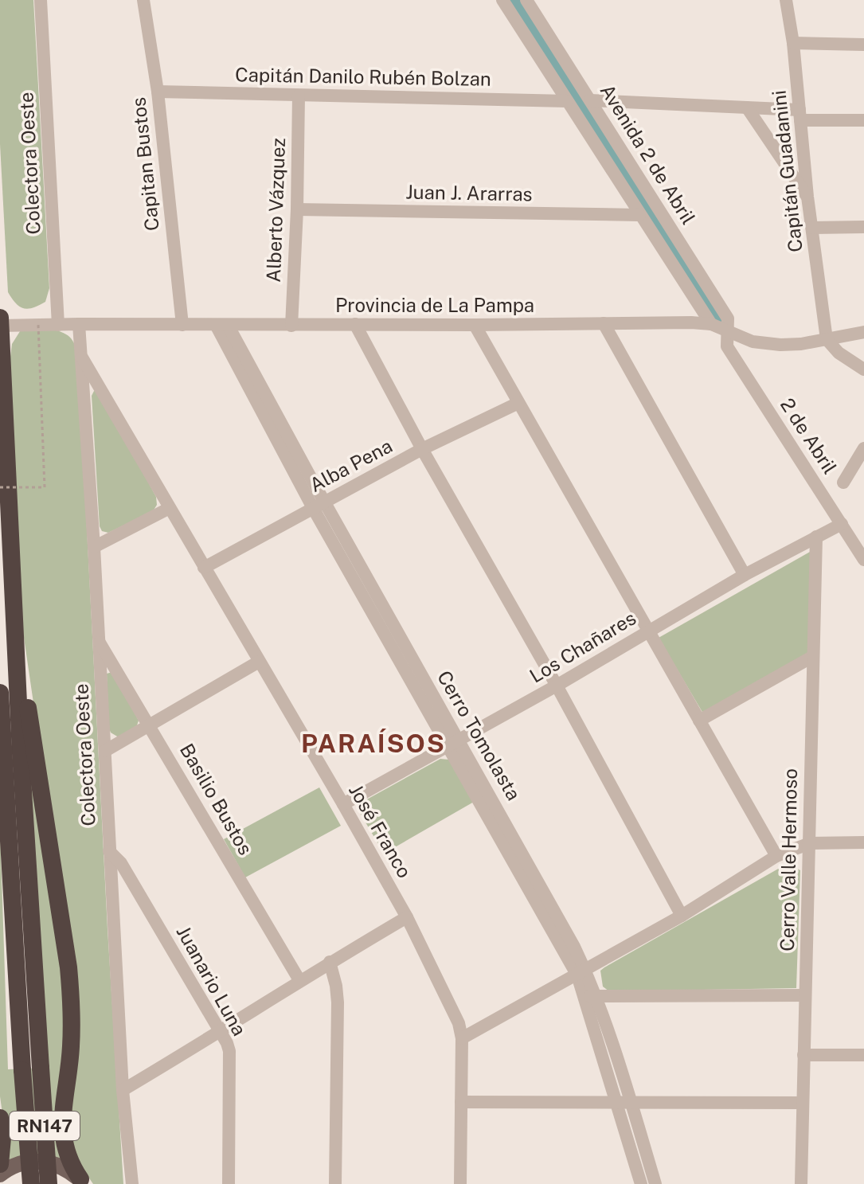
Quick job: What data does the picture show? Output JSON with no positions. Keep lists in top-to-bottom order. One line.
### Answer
{"streets":{"highway":["RN147"],"street":["Capitán Danilo Rubén Bolzan","Avenida 2 de Abril","Colectora Oeste","Capitan Bustos","Capitán Guadanini","Juan J. Ararras","Alberto Vázquez","Provincia de La Pampa","2 de Abril","Alba Pena","Los Chañares","Cerro Tomolasta","Basilio Bustos","José Franco","Cerro Valle Hermoso","Juanario Luna"]},"crossings":[["Capitán Danilo Rubén Bolzan","Avenida 2 de Abril"],["Capitán Danilo Rubén Bolzan","Capitan Bustos"],["Capitán Danilo Rubén Bolzan","Alberto Vázquez"],["Avenida 2 de Abril","Juan J. Ararras"],["Avenida 2 de Abril","Provincia de La Pampa"],["Avenida 2 de Abril","2 de Abril"],["Colectora Oeste","Provincia de La Pampa"],["Colectora Oeste","Basilio Bustos"],["Colectora Oeste","José Franco"],["Colectora Oeste","Juanario Luna"],["Capitan Bustos","Provincia de La Pampa"],["Capitán Guadanini","Provincia de La Pampa"],["Juan J. Ararras","Alberto Vázquez"],["Alberto Vázquez","Provincia de La Pampa"],["Provincia de La Pampa","2 de Abril"],["Provincia de La Pampa","Cerro Tomolasta"],["Provincia de La Pampa","RN147"],["2 de Abril","Los Chañares"],["Alba Pena","Cerro Tomolasta"],["Alba Pena","José Franco"],["Los Chañares","Cerro Tomolasta"],["Los Chañares","José Franco"],["Los Chañares","Cerro Valle Hermoso"]],"districts":["PARAÍSOS"]}
